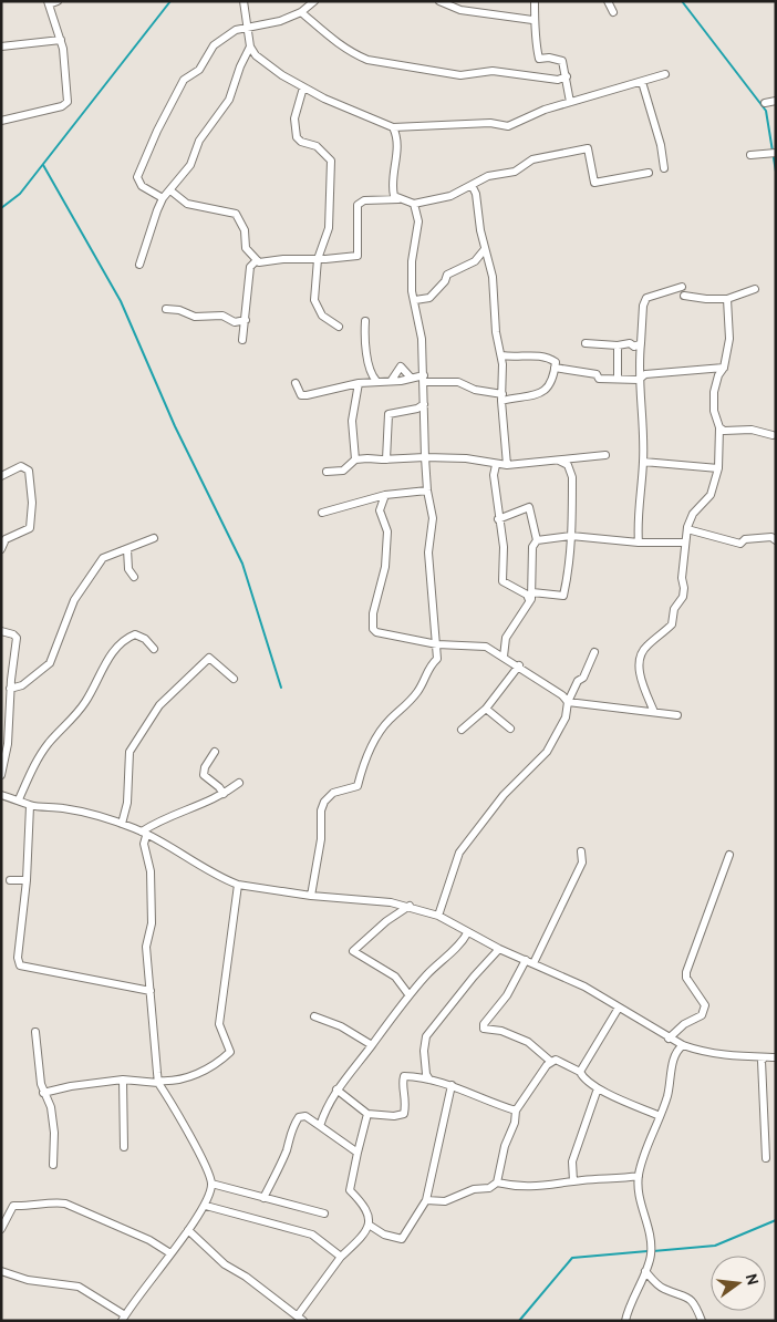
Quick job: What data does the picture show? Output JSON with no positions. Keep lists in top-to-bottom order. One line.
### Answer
{"north":"right"}
